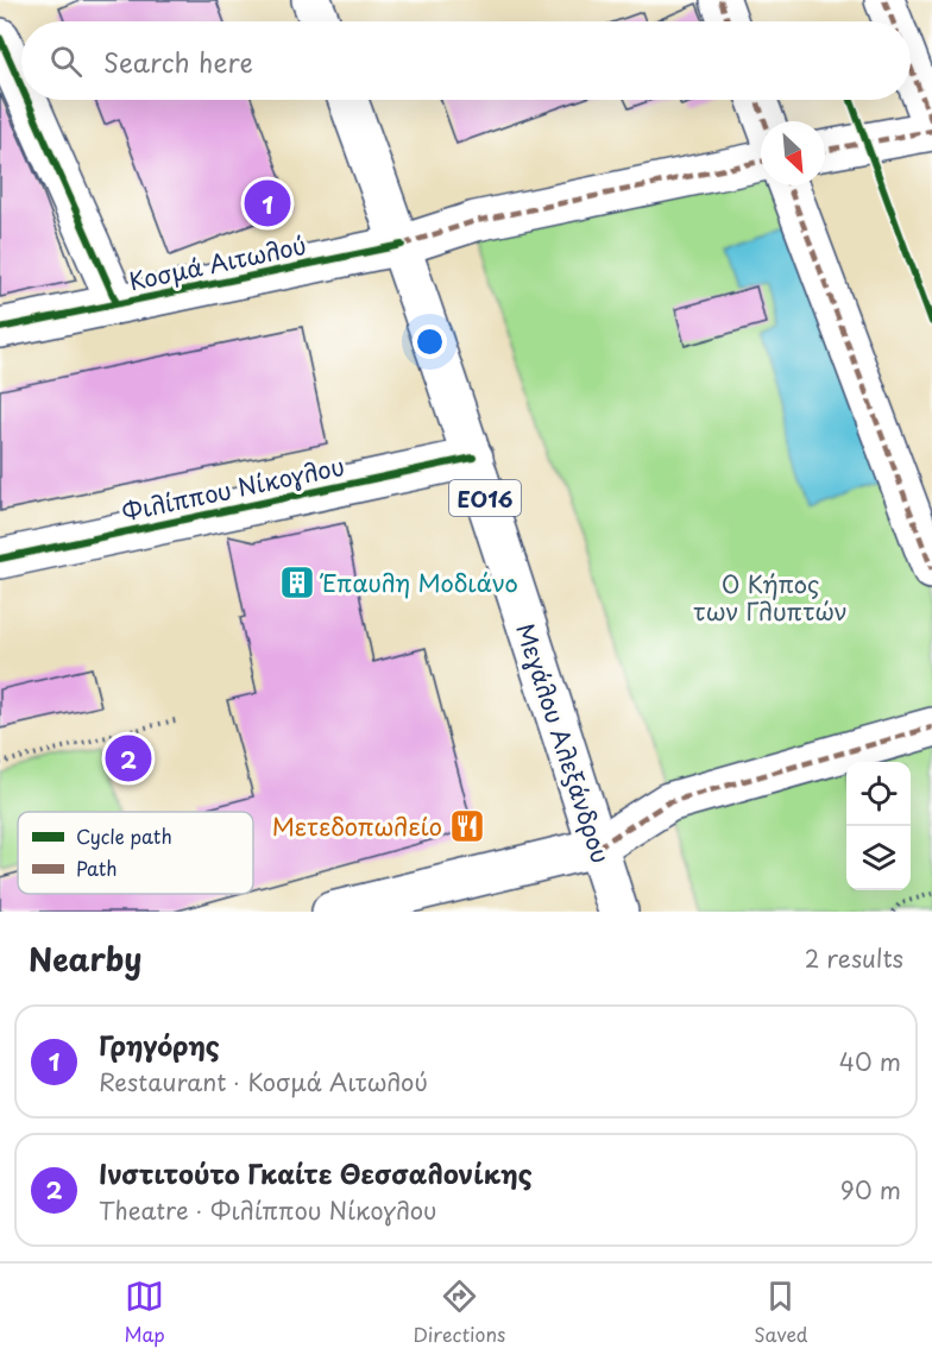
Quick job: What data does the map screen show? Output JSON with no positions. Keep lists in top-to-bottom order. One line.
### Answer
{"streets":{"street":["Κοσμά Αιτωλού","Φιλίππου Νίκογλου","ΕΟ16","Μεγάλου Αλεξάνδρου"]},"crossings":[["Κοσμά Αιτωλού","Μεγάλου Αλεξάνδρου"],["Φιλίππου Νίκογλου","Μεγάλου Αλεξάνδρου"]],"parks":["Ο Κήπος των Γλυπτών"],"places":{"building":["Έπαυλη Μοδιάνο"],"restaurant":["Μετεδοπωλείο"]},"legend":["Cycle path","Path"],"north":"bottom right","page":{"search":"Search here","pins":["1","2"],"heading":["Nearby","2 results"],"list":[{"mark":"1","name":"Γρηγόρης","note":"Restaurant · Κοσμά Αιτωλού","value":"40 m"},{"mark":"2","name":"Ινστιτούτο Γκαίτε Θεσσαλονίκης","note":"Theatre · Φιλίππου Νίκογλου","value":"90 m"}],"nav":["Map","Directions","Saved"]}}
